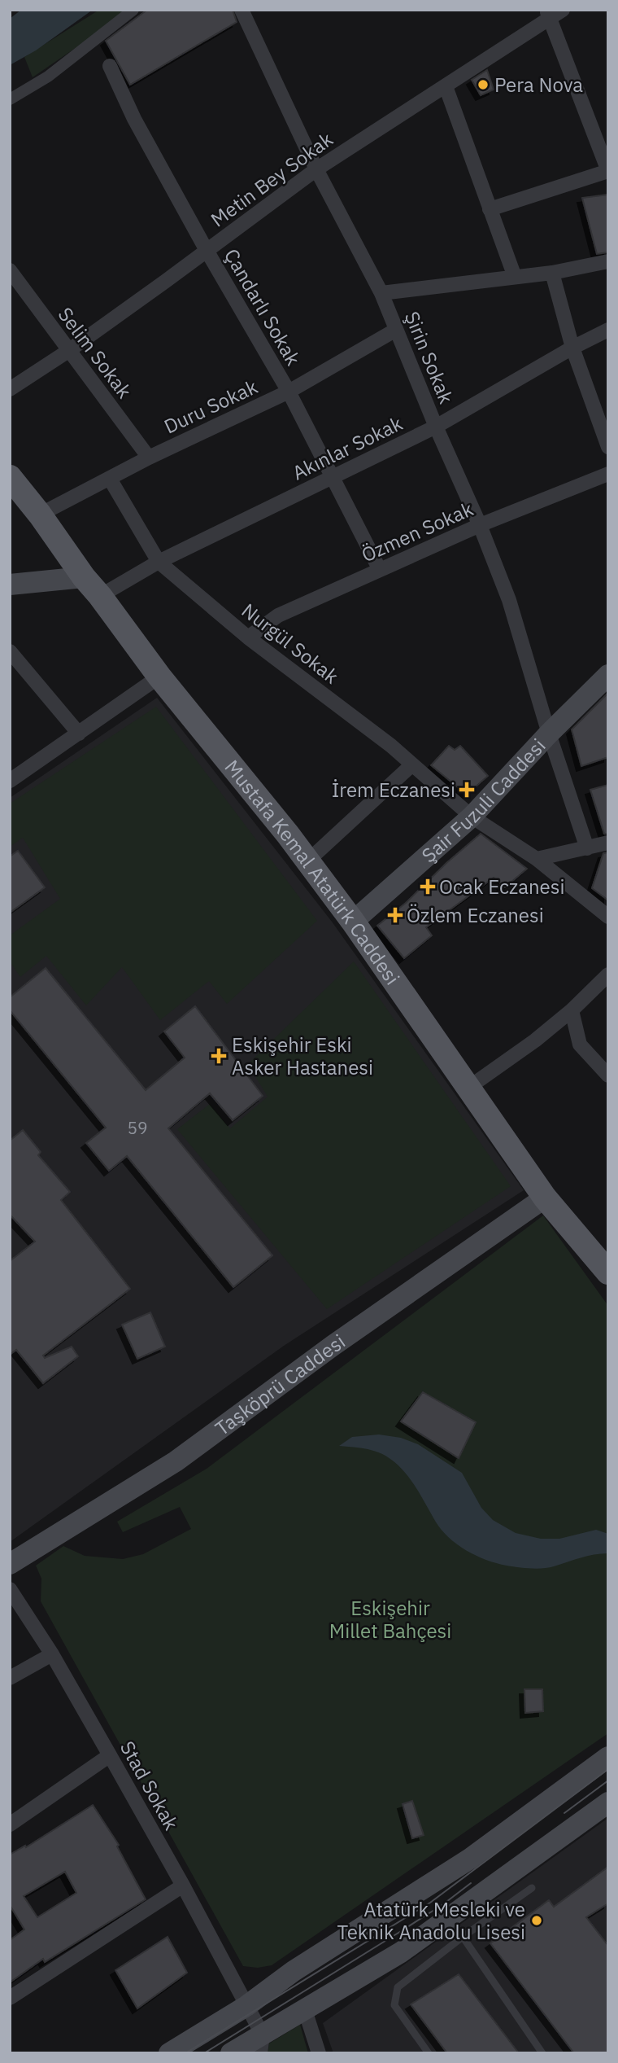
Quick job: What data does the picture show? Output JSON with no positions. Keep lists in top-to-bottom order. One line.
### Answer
{"streets":{"main road":["Şair Fuzuli Caddesi","Mustafa Kemal Atatürk Caddesi","Taşköprü Caddesi"],"street":["Metin Bey Sokak","Çandarlı Sokak","Selim Sokak","Şirin Sokak","Duru Sokak","Akınlar Sokak","Özmen Sokak","Nurgül Sokak","Stad Sokak"]},"crossings":[["Metin Bey Sokak","Çandarlı Sokak"],["Metin Bey Sokak","Selim Sokak"],["Metin Bey Sokak","Şirin Sokak"],["Çandarlı Sokak","Duru Sokak"],["Çandarlı Sokak","Akınlar Sokak"],["Çandarlı Sokak","Özmen Sokak"],["Selim Sokak","Duru Sokak"],["Şirin Sokak","Duru Sokak"],["Şirin Sokak","Akınlar Sokak"],["Şirin Sokak","Özmen Sokak"],["Şirin Sokak","Şair Fuzuli Caddesi"],["Duru Sokak","Nurgül Sokak"],["Duru Sokak","Mustafa Kemal Atatürk Caddesi"],["Akınlar Sokak","Nurgül Sokak"],["Akınlar Sokak","Mustafa Kemal Atatürk Caddesi"],["Özmen Sokak","Nurgül Sokak"],["Nurgül Sokak","Şair Fuzuli Caddesi"],["Şair Fuzuli Caddesi","Mustafa Kemal Atatürk Caddesi"],["Mustafa Kemal Atatürk Caddesi","Taşköprü Caddesi"]],"parks":["Eskişehir Millet Bahçesi"],"places":{"other":["Pera Nova","Atatürk Mesleki ve Teknik Anadolu Lisesi"],"health":["İrem Eczanesi","Ocak Eczanesi","Özlem Eczanesi","Eskişehir Eski Asker Hastanesi"]},"house_numbers":["59"]}
